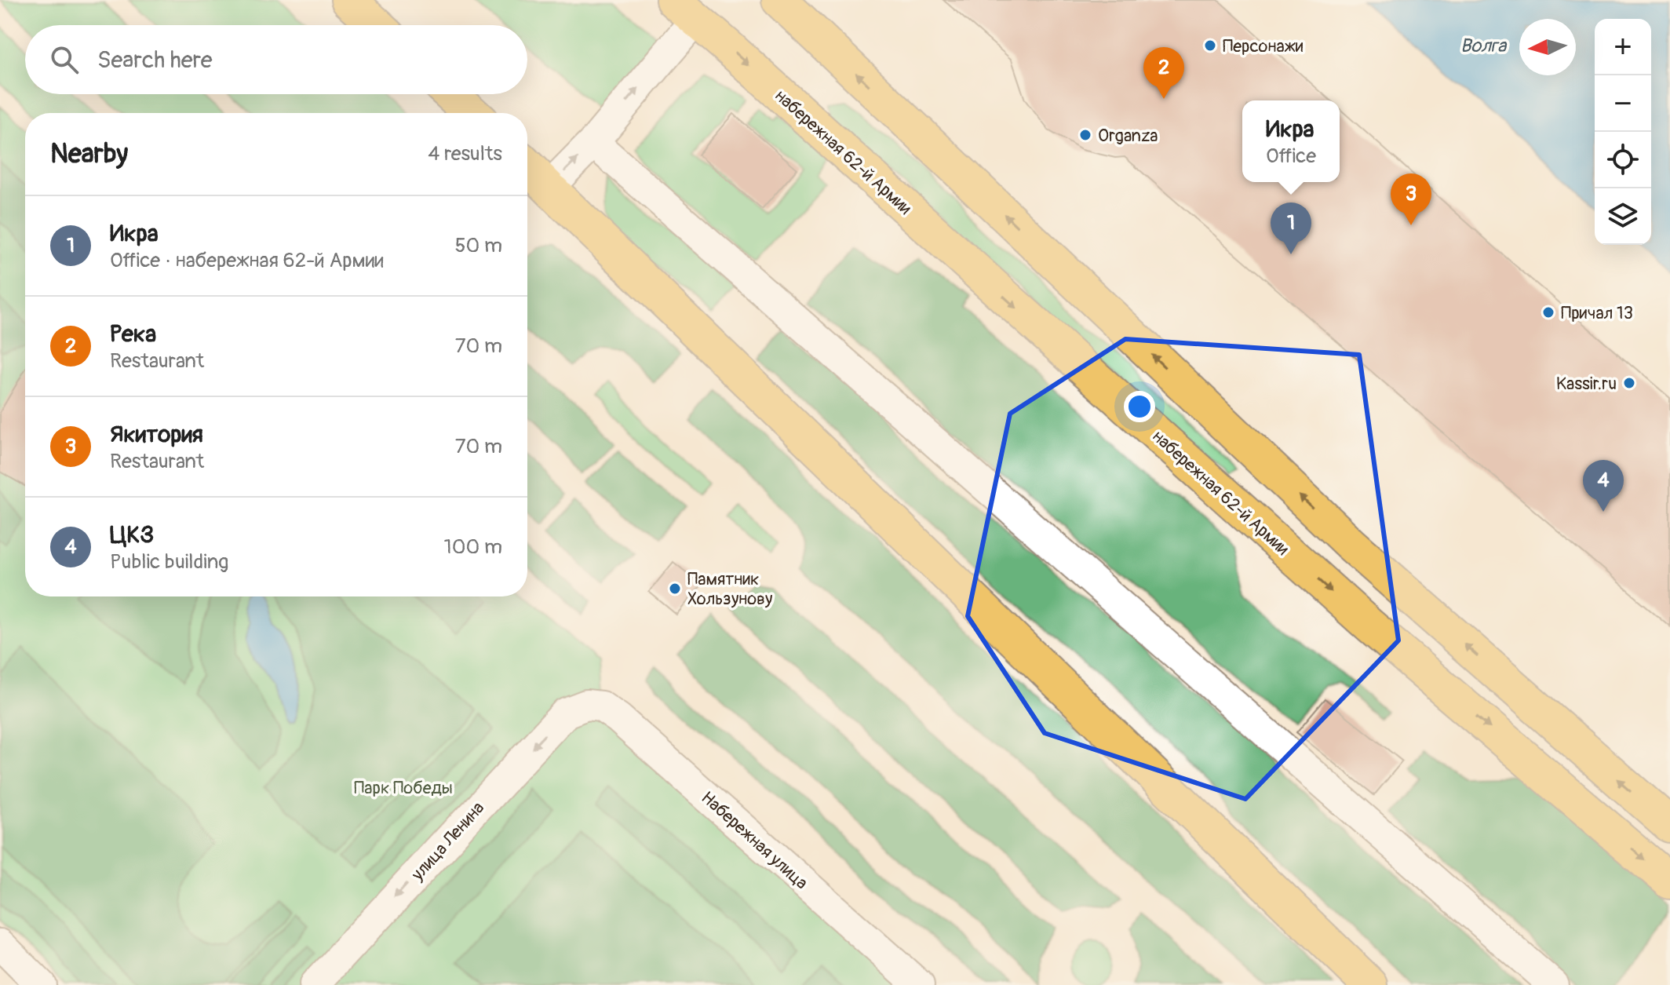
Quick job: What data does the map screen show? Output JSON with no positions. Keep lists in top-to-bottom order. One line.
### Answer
{"streets":{"main road":["набережная 62-й Армии"],"street":["Набережная улица","улица Ленина"]},"crossings":[["Набережная улица","улица Ленина"]],"one_way":["улица Ленина"],"water":["Волга"],"parks":["Парк Победы"],"places":["Персонажи","Organza","Причал 13","Kassir.ru","Памятник Хользунову"],"north":"left","page":{"map_buttons":["+","−"],"search":"Search here","pins":["2","3","1","4"],"popup":["Икра","Office"],"heading":["Nearby","4 results"],"list":[{"mark":"1","name":"Икра","note":"Office · набережная 62-й Армии","value":"50 m"},{"mark":"2","name":"Река","note":"Restaurant","value":"70 m"},{"mark":"3","name":"Якитория","note":"Restaurant","value":"70 m"},{"mark":"4","name":"ЦКЗ","note":"Public building","value":"100 m"}]}}
